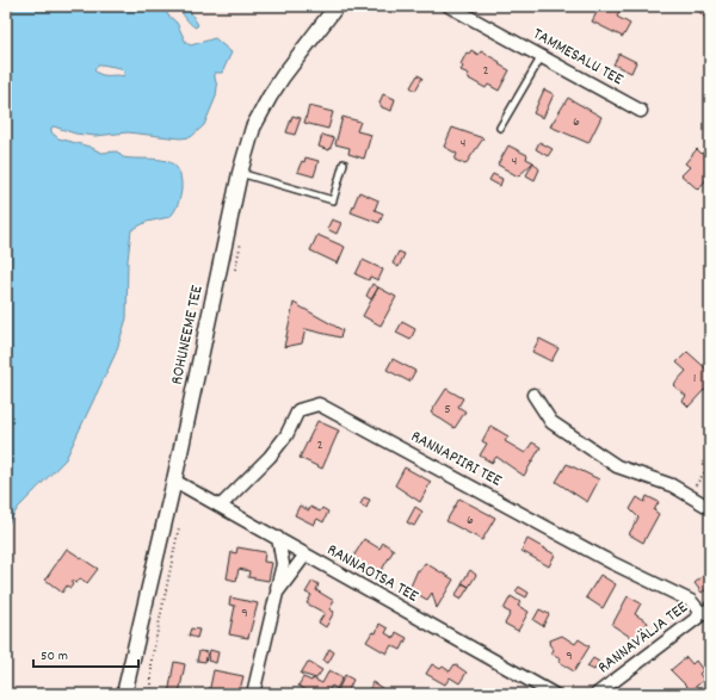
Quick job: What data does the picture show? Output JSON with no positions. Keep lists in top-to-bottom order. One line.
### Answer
{"streets":{"street":["TAMMESALU TEE","ROHUNEEME TEE","RANNAPIIRI TEE","RANNAOTSA TEE","RANNAVÄLJA TEE"]},"crossings":[["ROHUNEEME TEE","RANNAOTSA TEE"],["RANNAPIIRI TEE","RANNAOTSA TEE"],["RANNAPIIRI TEE","RANNAVÄLJA TEE"]],"house_numbers":["2","6","4","4","1","5","2","6","9","9"],"scale_bar":"50 m"}
